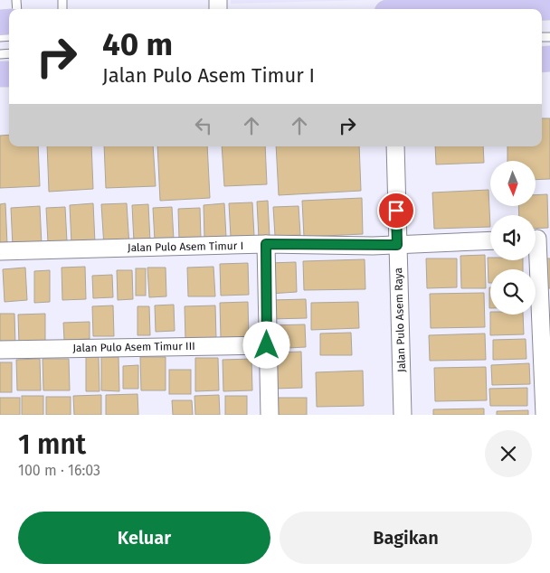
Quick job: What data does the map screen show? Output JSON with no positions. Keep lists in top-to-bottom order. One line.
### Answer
{"streets":{"street":["Jalan Pulo Asem Timur I","Jalan Pulo Asem Raya","Jalan Pulo Asem Timur III"]},"crossings":[["Jalan Pulo Asem Timur I","Jalan Pulo Asem Raya"]],"north":"bottom","page":{"turn":["40 m","Jalan Pulo Asem Timur I"],"heading":["1 mnt","100 m · 16:03"],"buttons":["Keluar","Bagikan"]}}
